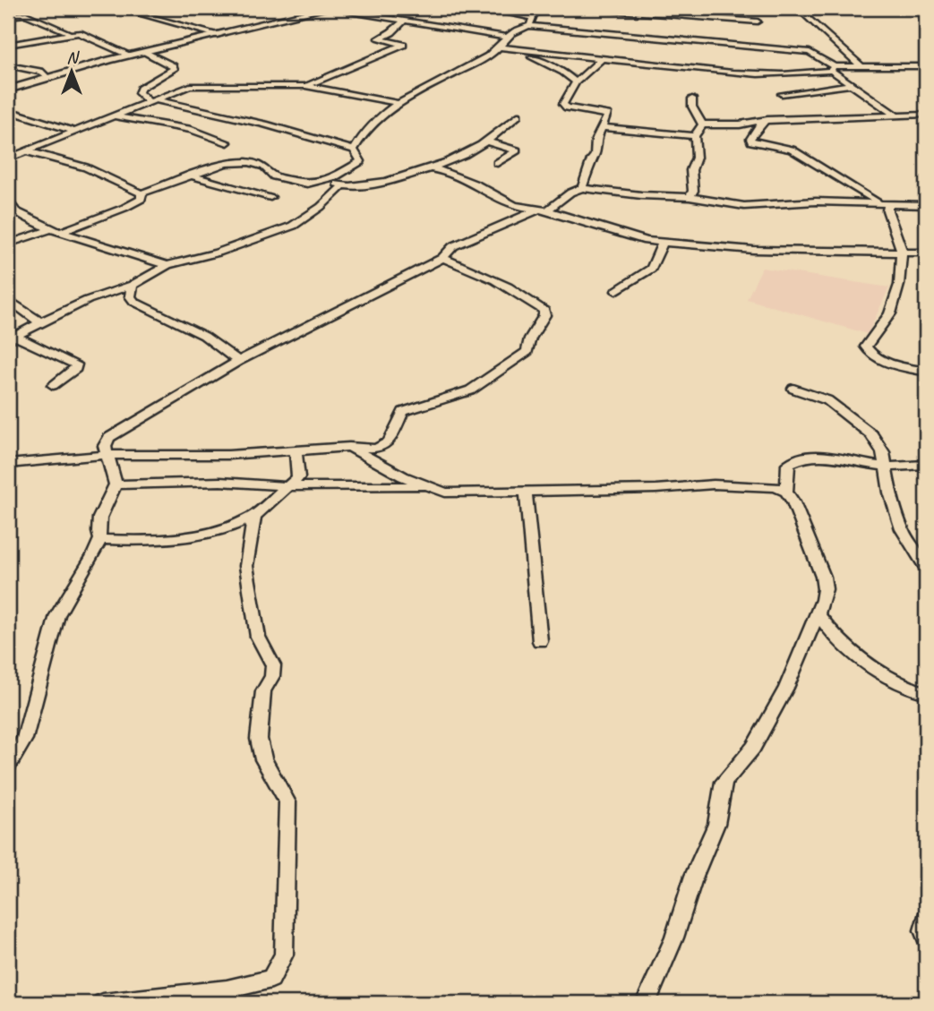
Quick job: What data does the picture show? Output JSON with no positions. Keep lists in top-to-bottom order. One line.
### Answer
{"north":"top"}
